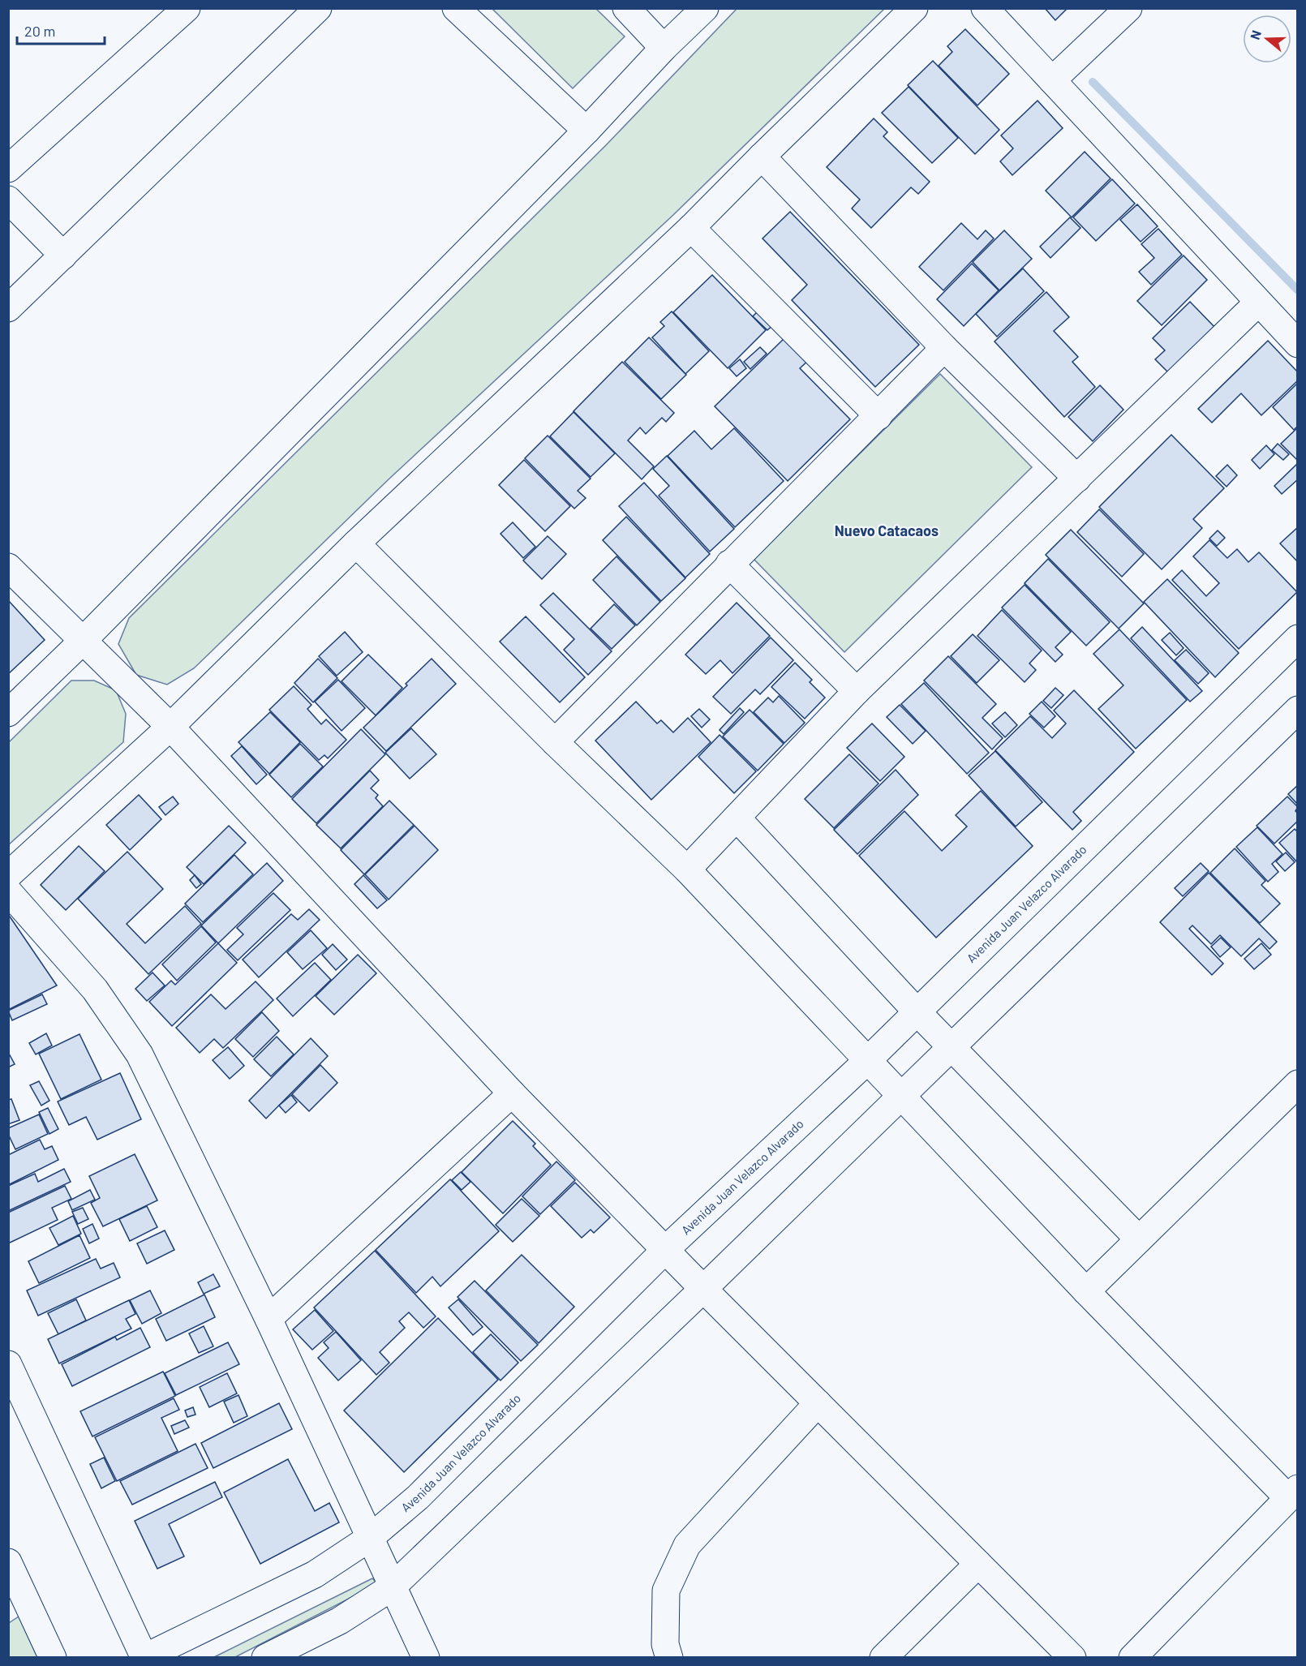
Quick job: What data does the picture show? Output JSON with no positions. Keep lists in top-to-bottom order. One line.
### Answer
{"streets":{"street":["Avenida Juan Velazco Alvarado"]},"districts":["Nuevo Catacaos"],"scale_bar":"20 m","north":"left"}
